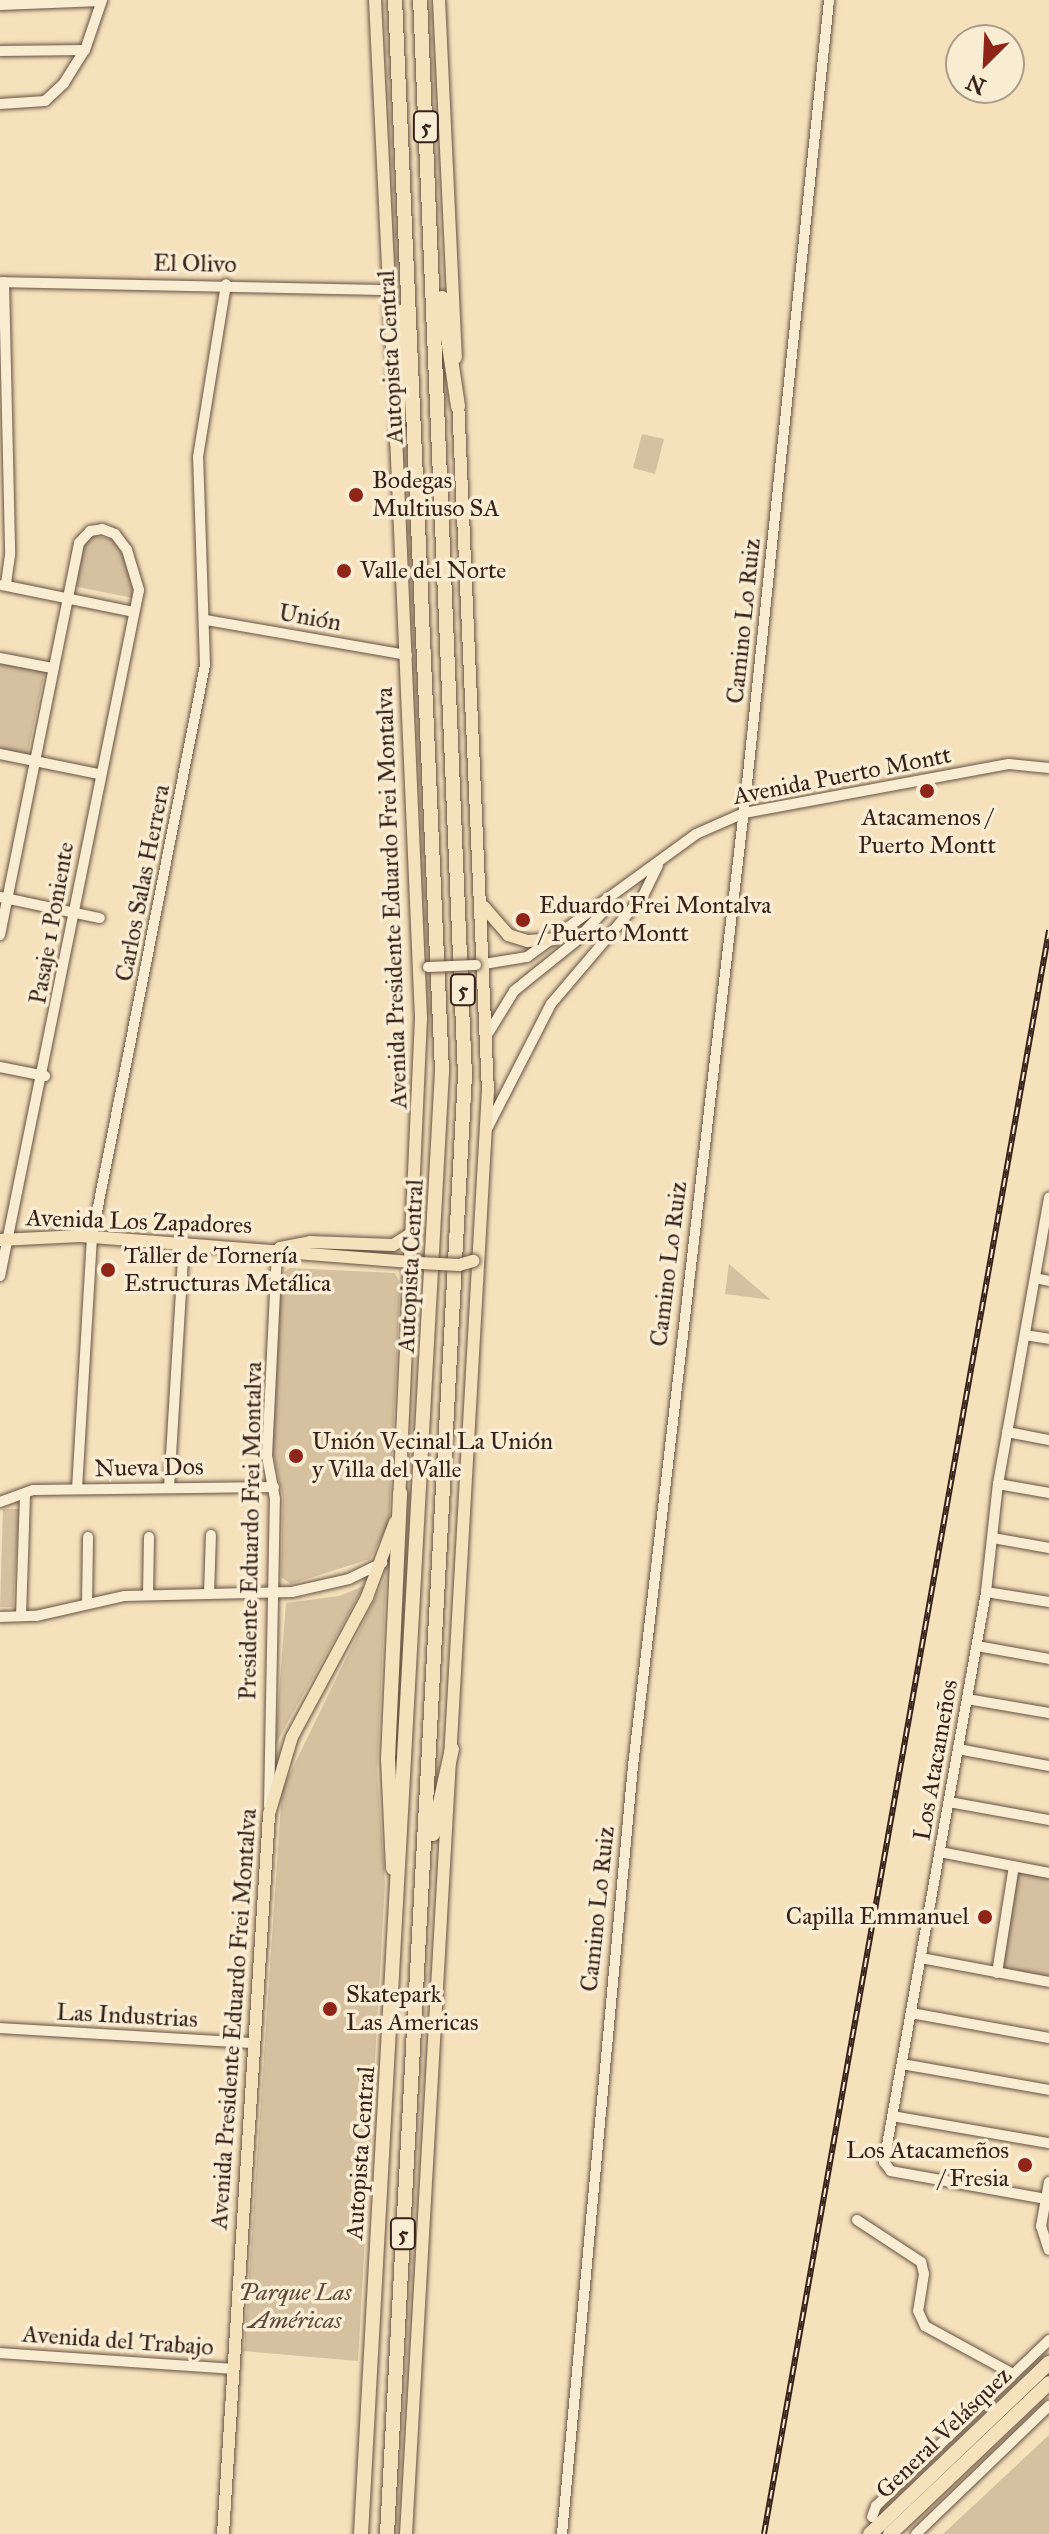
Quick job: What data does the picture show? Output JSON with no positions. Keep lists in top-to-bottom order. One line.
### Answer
{"streets":{"highway":["5","Autopista Central","General Velásquez"],"main road":["Avenida Presidente Eduardo Frei Montalva","Avenida Los Zapadores"],"street":["El Olivo","Unión","Camino Lo Ruiz","Avenida Puerto Montt","Carlos Salas Herrera","Pasaje 1 Poniente","Nueva Dos","Presidente Eduardo Frei Montalva","Los Atacameños","Las Industrias","Avenida del Trabajo"]},"crossings":[["El Olivo","Carlos Salas Herrera"],["El Olivo","Avenida Presidente Eduardo Frei Montalva"],["Unión","Carlos Salas Herrera"],["Unión","Avenida Presidente Eduardo Frei Montalva"],["Camino Lo Ruiz","Avenida Puerto Montt"],["Avenida Puerto Montt","Avenida Presidente Eduardo Frei Montalva"],["Carlos Salas Herrera","Avenida Los Zapadores"],["Carlos Salas Herrera","Nueva Dos"],["Avenida Presidente Eduardo Frei Montalva","Avenida Los Zapadores"],["Avenida Presidente Eduardo Frei Montalva","Presidente Eduardo Frei Montalva"],["Avenida Presidente Eduardo Frei Montalva","Las Industrias"],["Avenida Presidente Eduardo Frei Montalva","Avenida del Trabajo"],["Pasaje 1 Poniente","Avenida Los Zapadores"],["Avenida Los Zapadores","Presidente Eduardo Frei Montalva"],["Nueva Dos","Presidente Eduardo Frei Montalva"]],"parks":["Parque Las Américas"],"places":["Bodegas Multiuso SA","Valle del Norte","Atacamenos / Puerto Montt","Eduardo Frei Montalva / Puerto Montt","Taller de Tornería Estructuras Metálica","Unión Vecinal La Unión y Villa del Valle","Capilla Emmanuel","Skatepark Las Americas","Los Atacameños / Fresia"],"north":"bottom left"}
